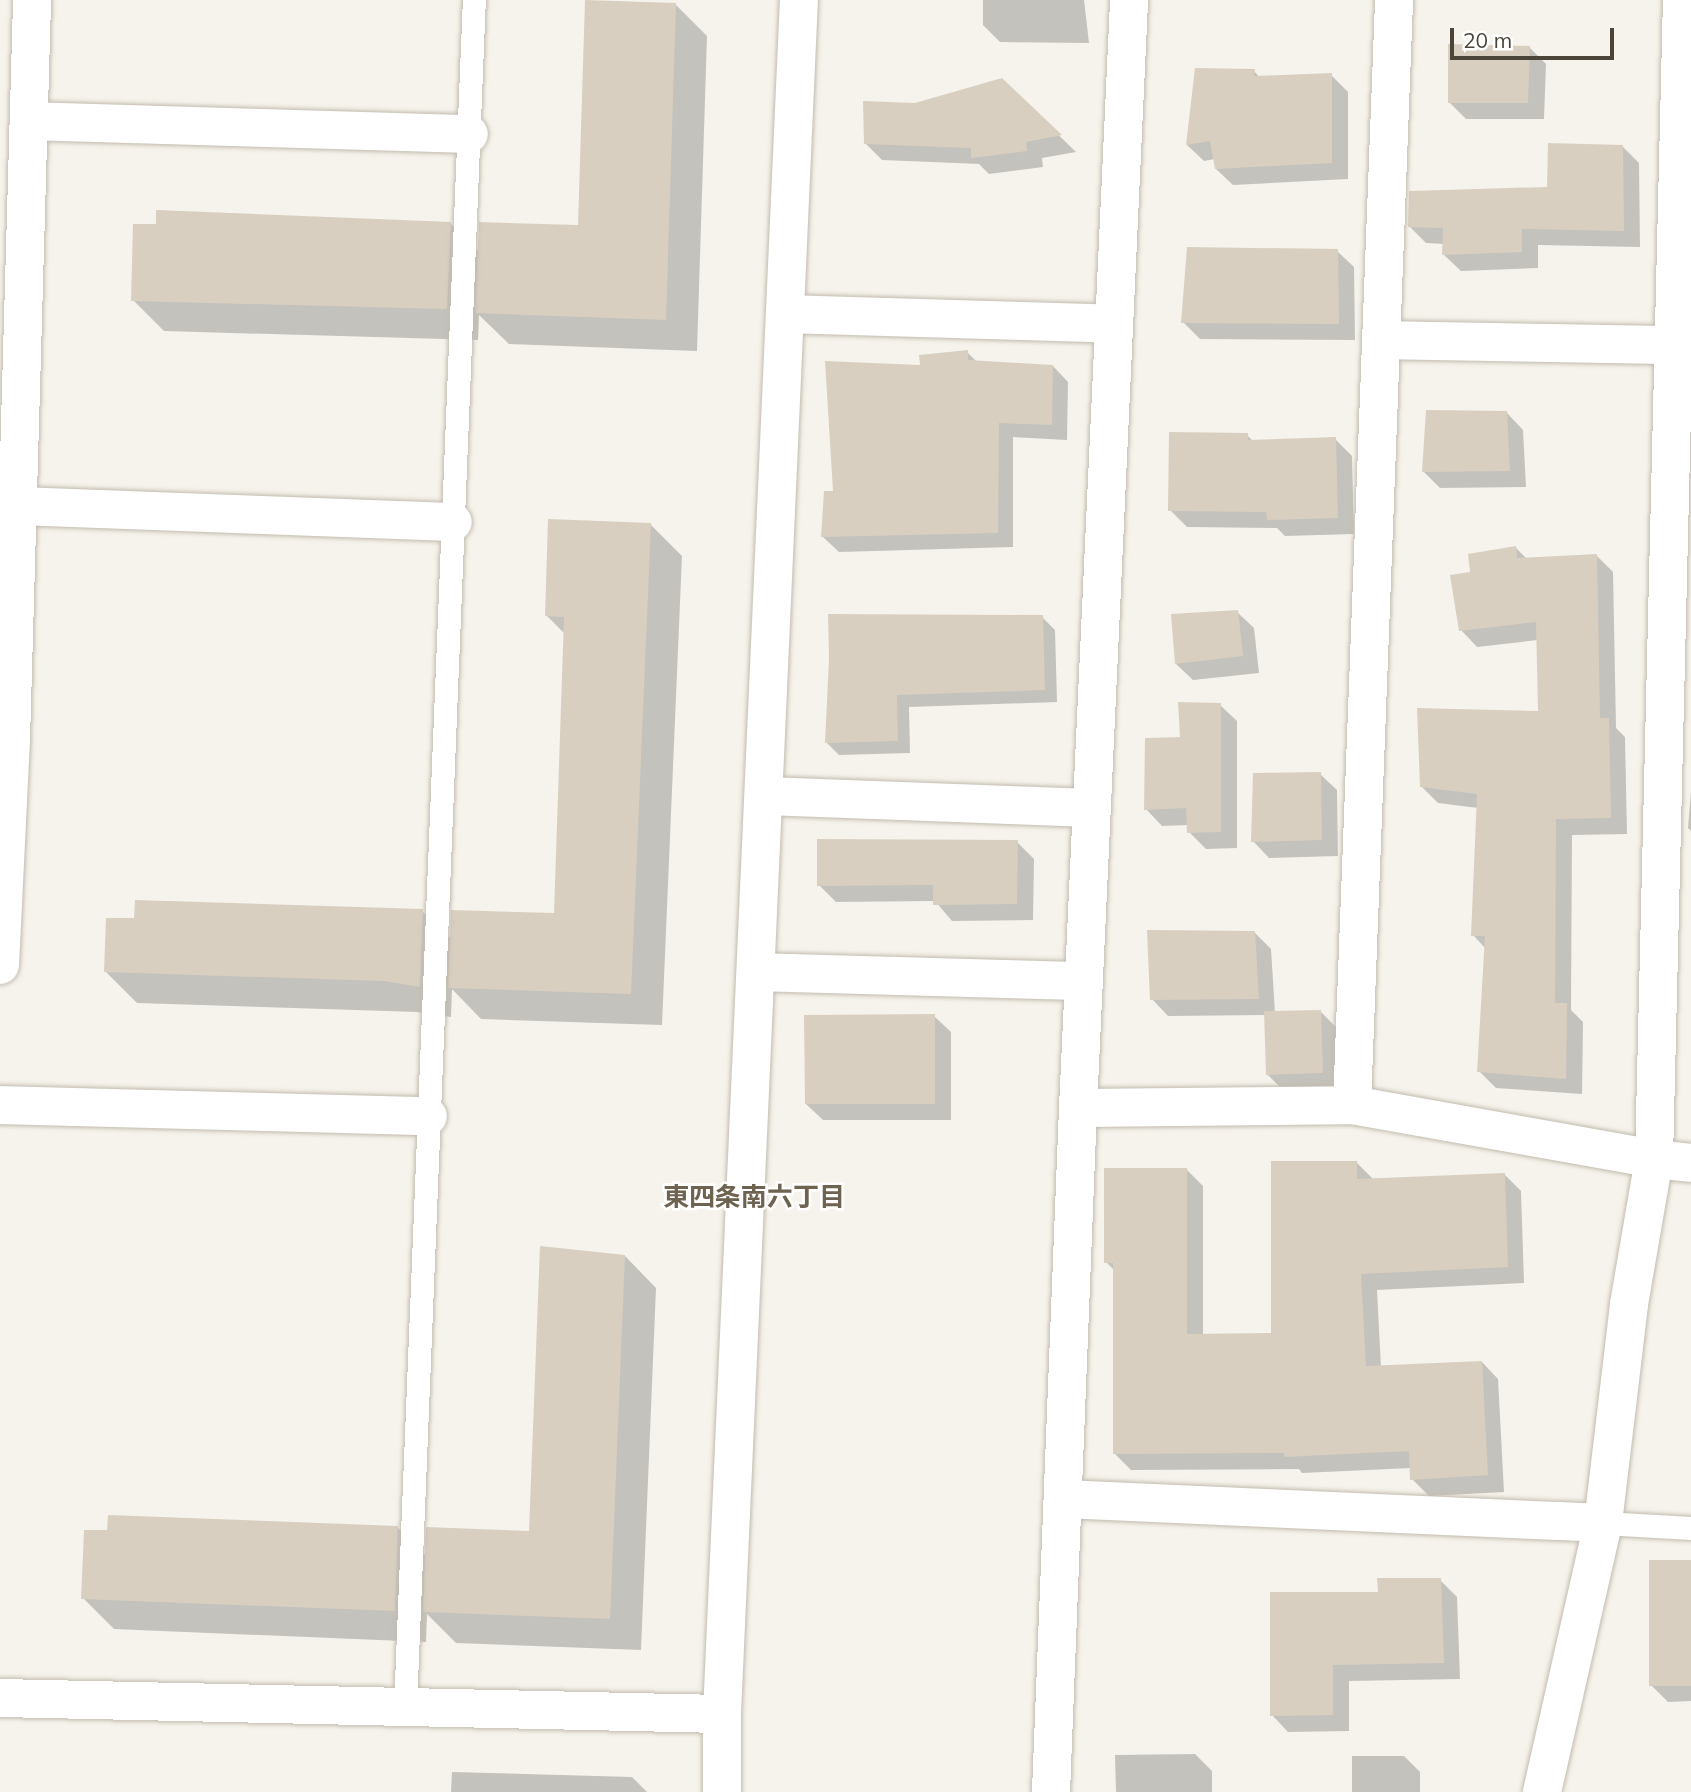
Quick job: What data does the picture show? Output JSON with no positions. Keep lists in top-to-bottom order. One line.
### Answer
{"districts":["東四条南六丁目"],"scale_bar":"20 m"}
